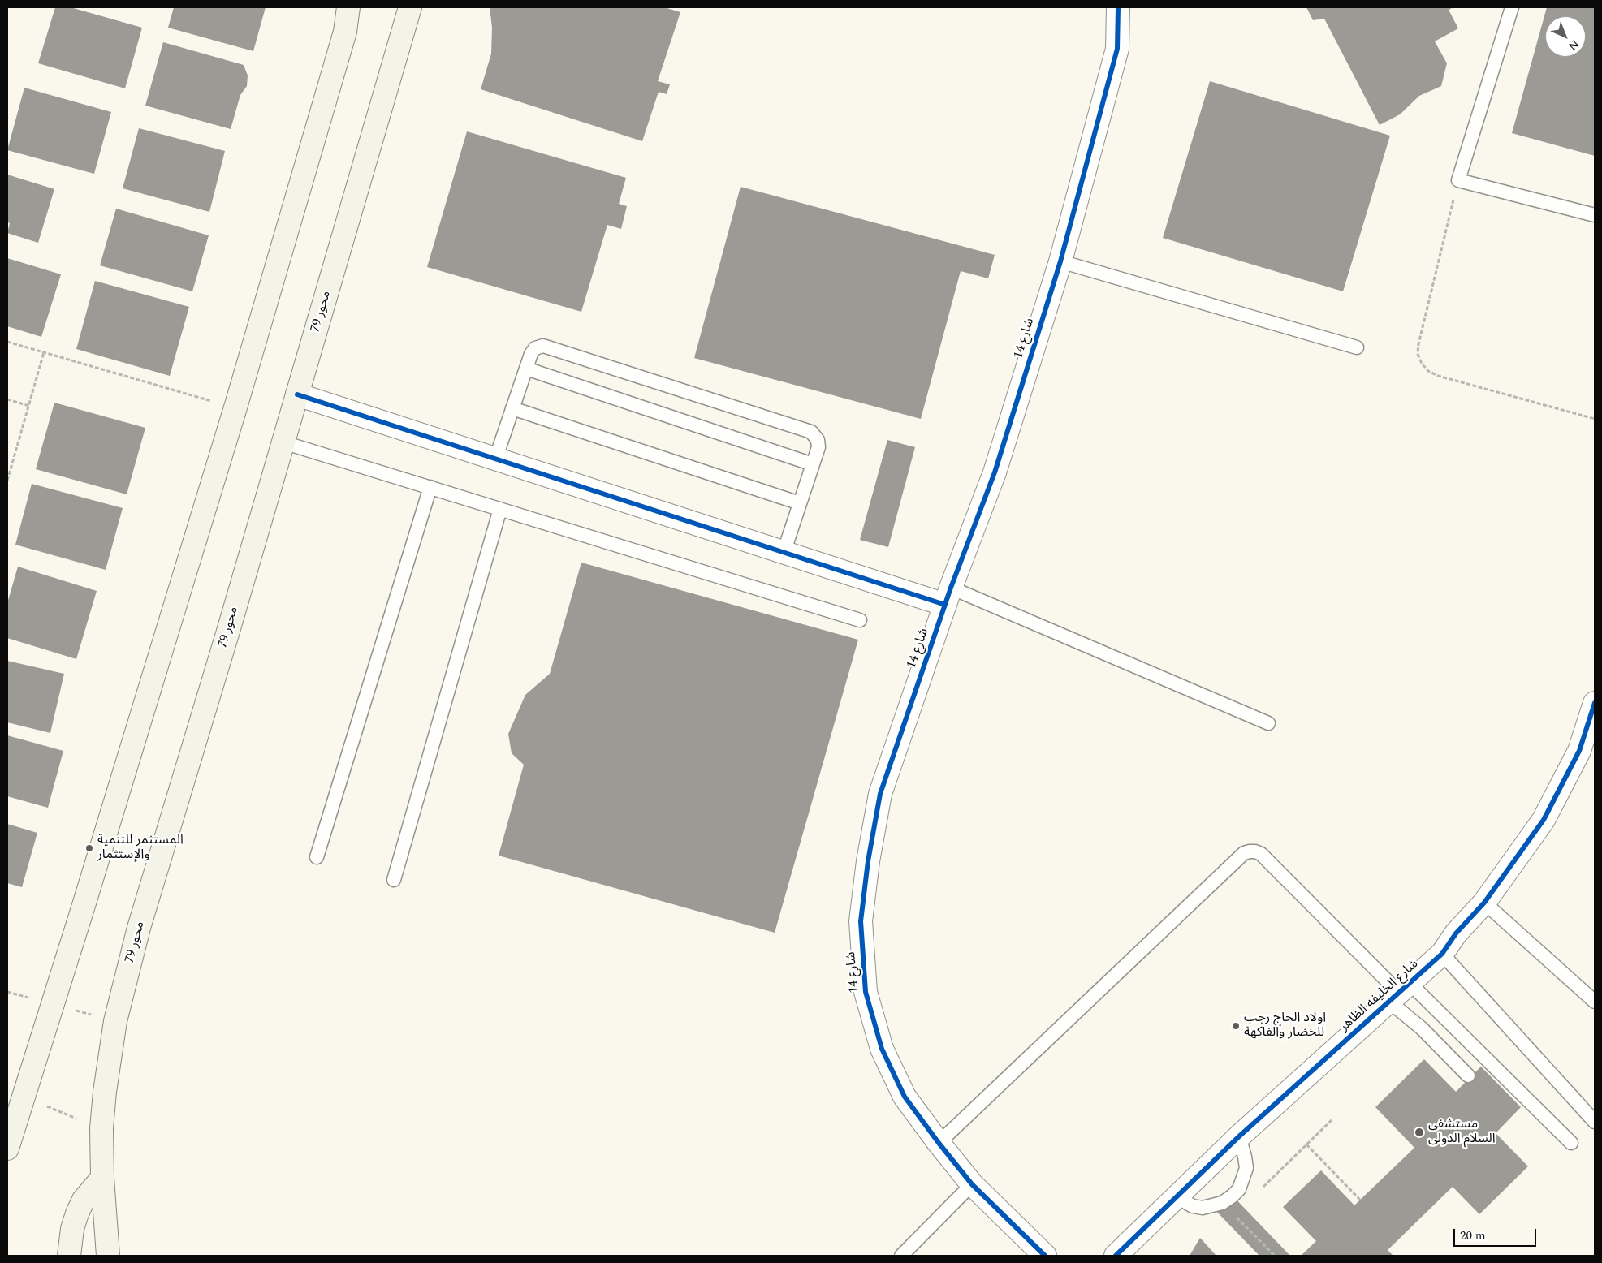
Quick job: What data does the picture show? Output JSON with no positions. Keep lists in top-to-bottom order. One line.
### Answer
{"streets":{"main road":["محور 79"],"street":["شارع 14","شارع الخليفه الظاهر"]},"places":["المستثمر للتنمية والإستثمار","اولاد الحاج رجب للخضار والفاكهة","مستشفى السلام الدولى"],"scale_bar":"20 m","north":"bottom right"}
